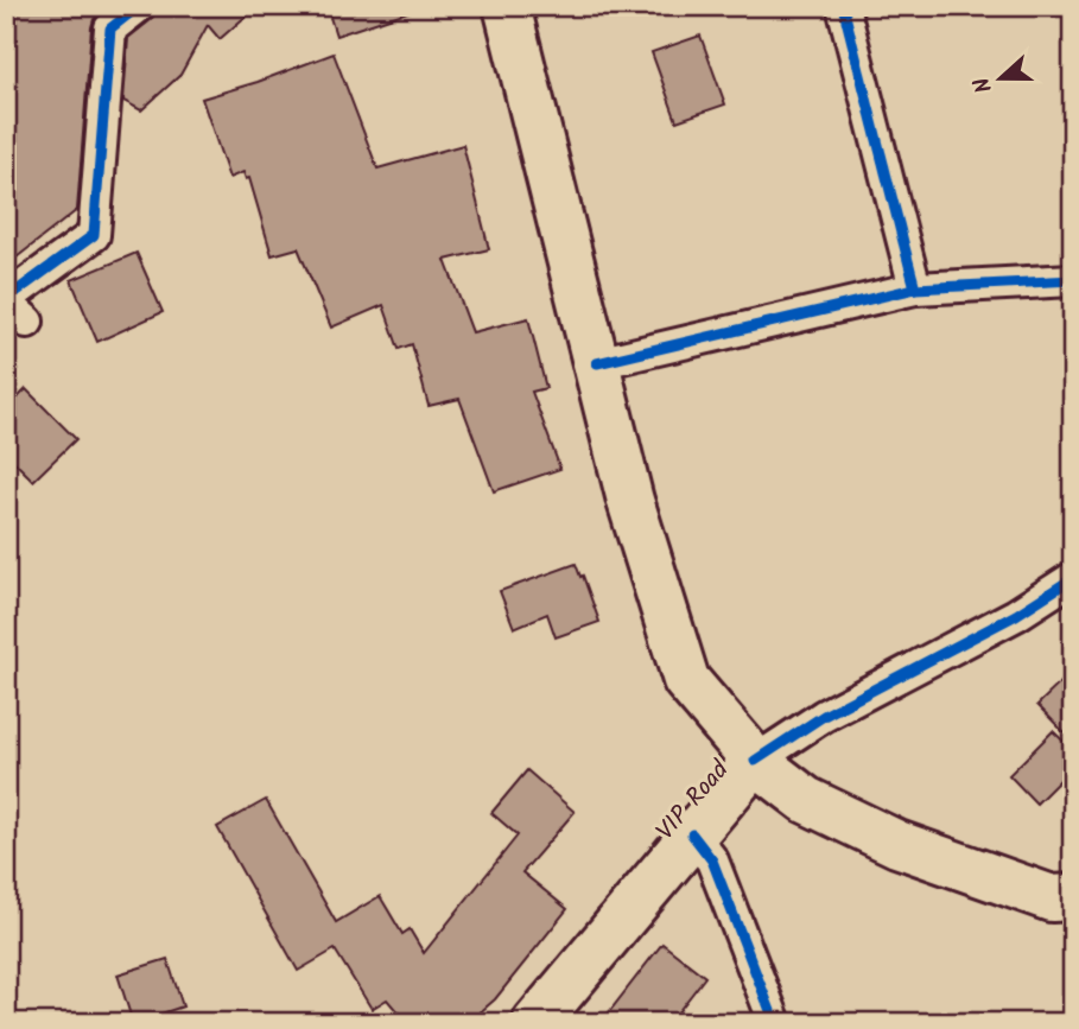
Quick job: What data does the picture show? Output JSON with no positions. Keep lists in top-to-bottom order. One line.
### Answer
{"streets":{"main road":["VIP Road"]},"north":"left"}
